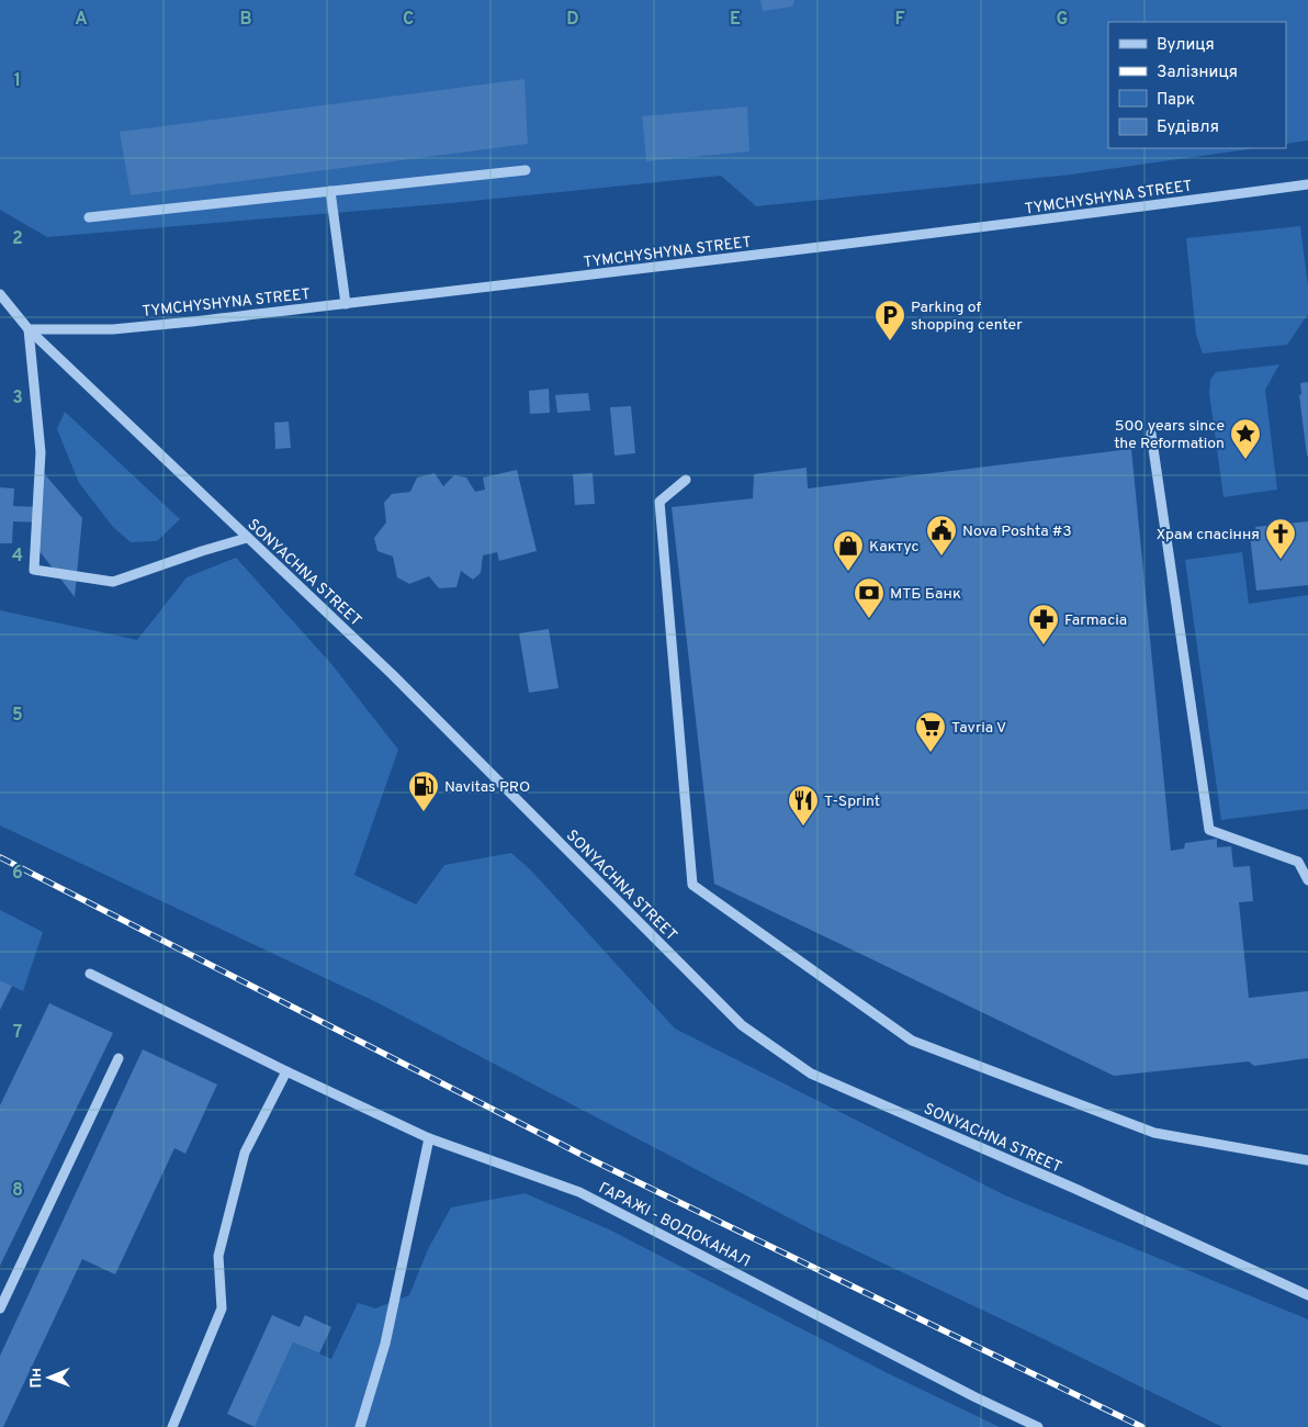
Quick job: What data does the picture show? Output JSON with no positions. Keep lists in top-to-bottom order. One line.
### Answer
{"streets":{"street":["TYMCHYSHYNA STREET","SONYACHNA STREET","ГАРАЖІ - ВОДОКАНАЛ"]},"crossings":[["TYMCHYSHYNA STREET","SONYACHNA STREET"]],"places":{"parking":["Parking of shopping center"],"place":["500 years since the Reformation"],"public building":["Nova Poshta #3"],"church":["Храм спасіння"],"shop":["Кактус"],"bank":["МТБ Банк"],"pharmacy":["Farmacia"],"supermarket":["Tavria V"],"fuel station":["Navitas PRO"],"restaurant":["T-Sprint"]},"legend":["Вулиця","Залізниця","Парк","Будівля"],"north":"left","grid":{"columns":["A","B","C","D","E","F","G"],"rows":["1","2","3","4","5","6","7","8"]}}
